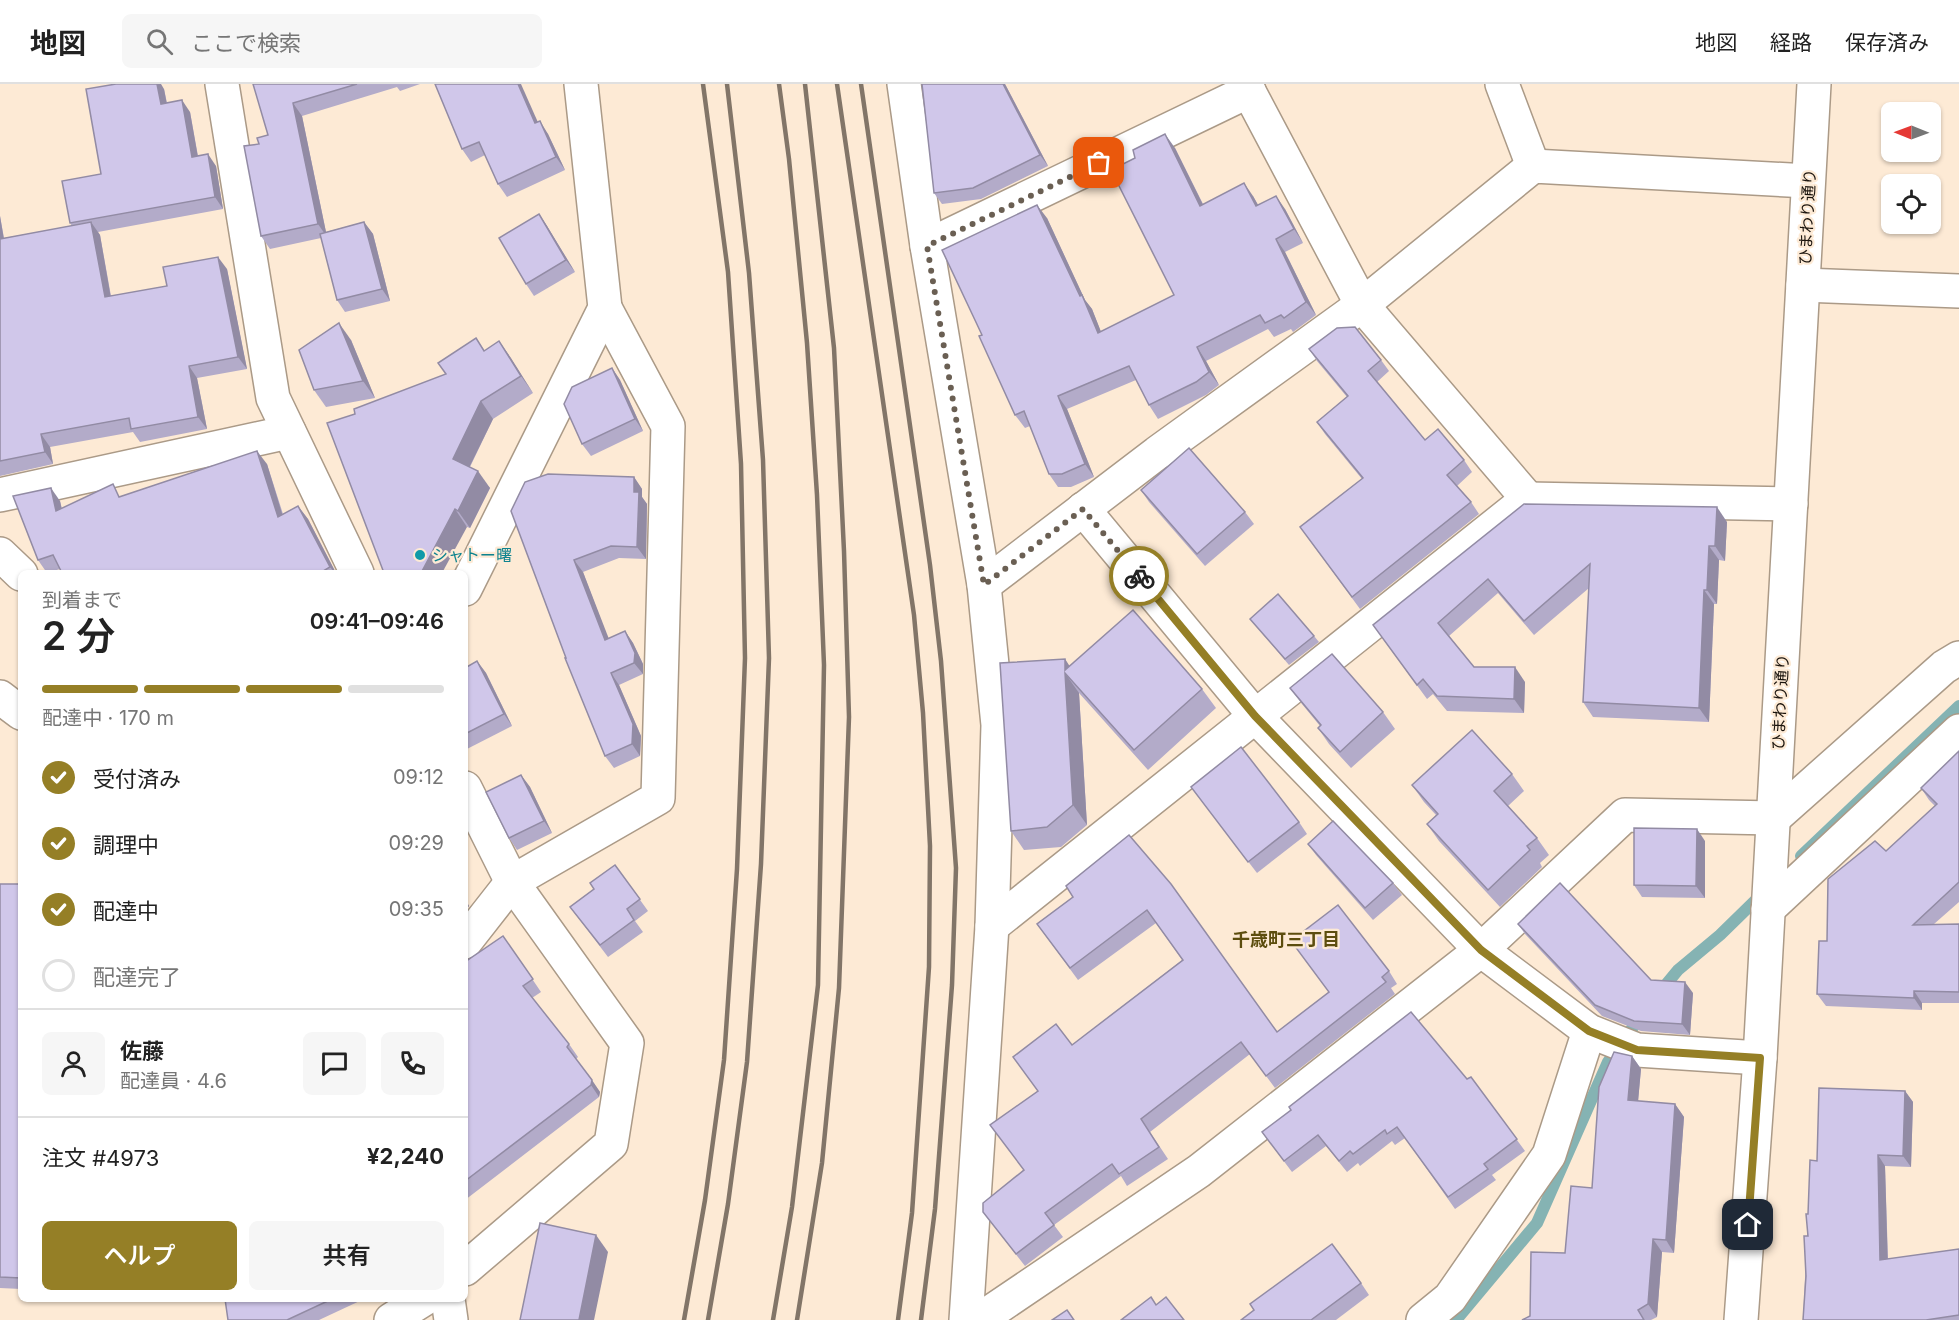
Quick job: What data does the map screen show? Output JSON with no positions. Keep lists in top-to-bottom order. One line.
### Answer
{"streets":{"street":["ひまわり通り"]},"districts":["千歳町三丁目"],"places":["シャトー曙"],"north":"left","page":{"header":"地図","search":"ここで検索","nav":["地図","経路","保存済み"],"heading":["2 分","到着まで","09:41–09:46"],"panel":["佐藤","配達員 · 4.6","注文 #4973","¥2,240"],"bar":"配達中 · 170 m","list":[["受付済み","09:12"],["調理中","09:29"],["配達中","09:35"],"配達完了"],"buttons":["ヘルプ","共有"]}}
